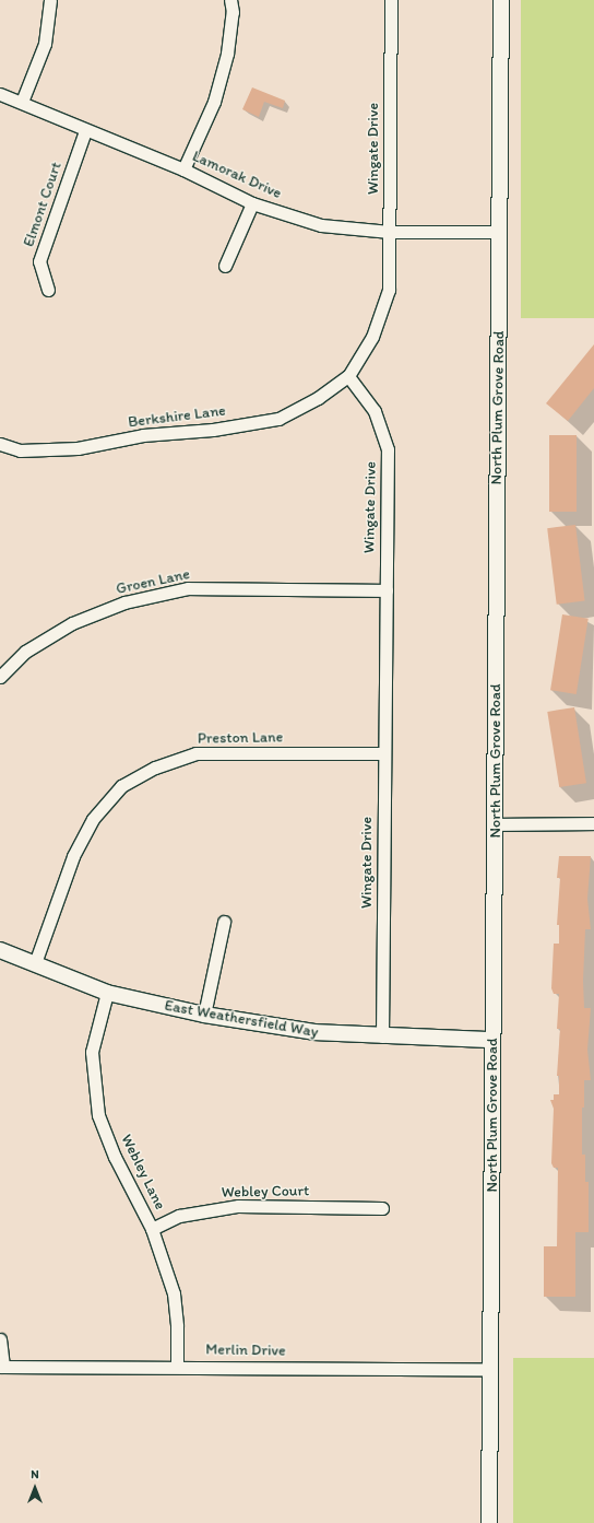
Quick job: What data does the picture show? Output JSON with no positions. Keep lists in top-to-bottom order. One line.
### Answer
{"streets":{"street":["Wingate Drive","Lamorak Drive","Elmont Court","North Plum Grove Road","Berkshire Lane","Groen Lane","Preston Lane","East Weathersfield Way","Webley Lane","Webley Court","Merlin Drive"]},"crossings":[["Wingate Drive","Lamorak Drive"],["Wingate Drive","Berkshire Lane"],["Wingate Drive","Groen Lane"],["Wingate Drive","Preston Lane"],["Wingate Drive","East Weathersfield Way"],["Lamorak Drive","Elmont Court"],["Lamorak Drive","North Plum Grove Road"],["North Plum Grove Road","East Weathersfield Way"],["North Plum Grove Road","Merlin Drive"],["Preston Lane","East Weathersfield Way"],["East Weathersfield Way","Webley Lane"],["Webley Lane","Webley Court"],["Webley Lane","Merlin Drive"]],"north":"top"}
